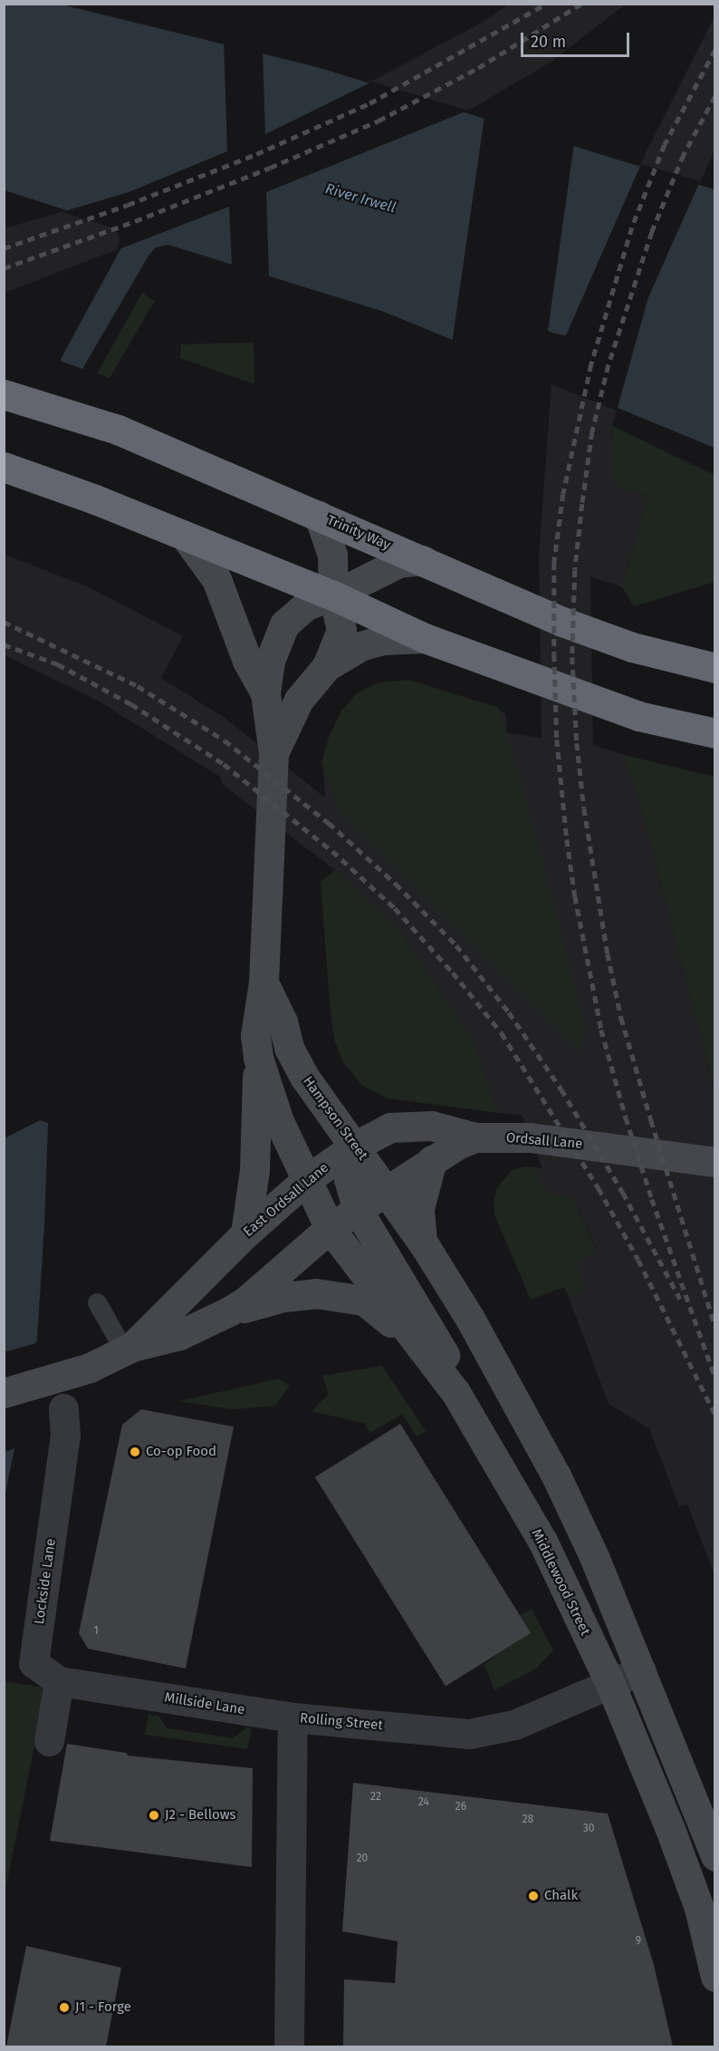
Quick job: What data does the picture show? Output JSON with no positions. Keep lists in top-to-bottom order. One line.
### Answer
{"streets":{"highway":["Trinity Way"],"main road":["Hampson Street","Ordsall Lane","East Ordsall Lane","Middlewood Street"],"street":["Lockside Lane","Millside Lane","Rolling Street"]},"crossings":[["Trinity Way","Hampson Street"],["Hampson Street","Ordsall Lane"],["Hampson Street","East Ordsall Lane"],["Hampson Street","Middlewood Street"],["Ordsall Lane","East Ordsall Lane"],["East Ordsall Lane","Middlewood Street"],["Lockside Lane","Millside Lane"],["Middlewood Street","Rolling Street"],["Millside Lane","Rolling Street"]],"water":["River Irwell"],"places":["Co-op Food","J2 - Bellows","Chalk","J1 - Forge"],"house_numbers":["1","22","24","26","28","30","20","9"],"scale_bar":"20 m"}
